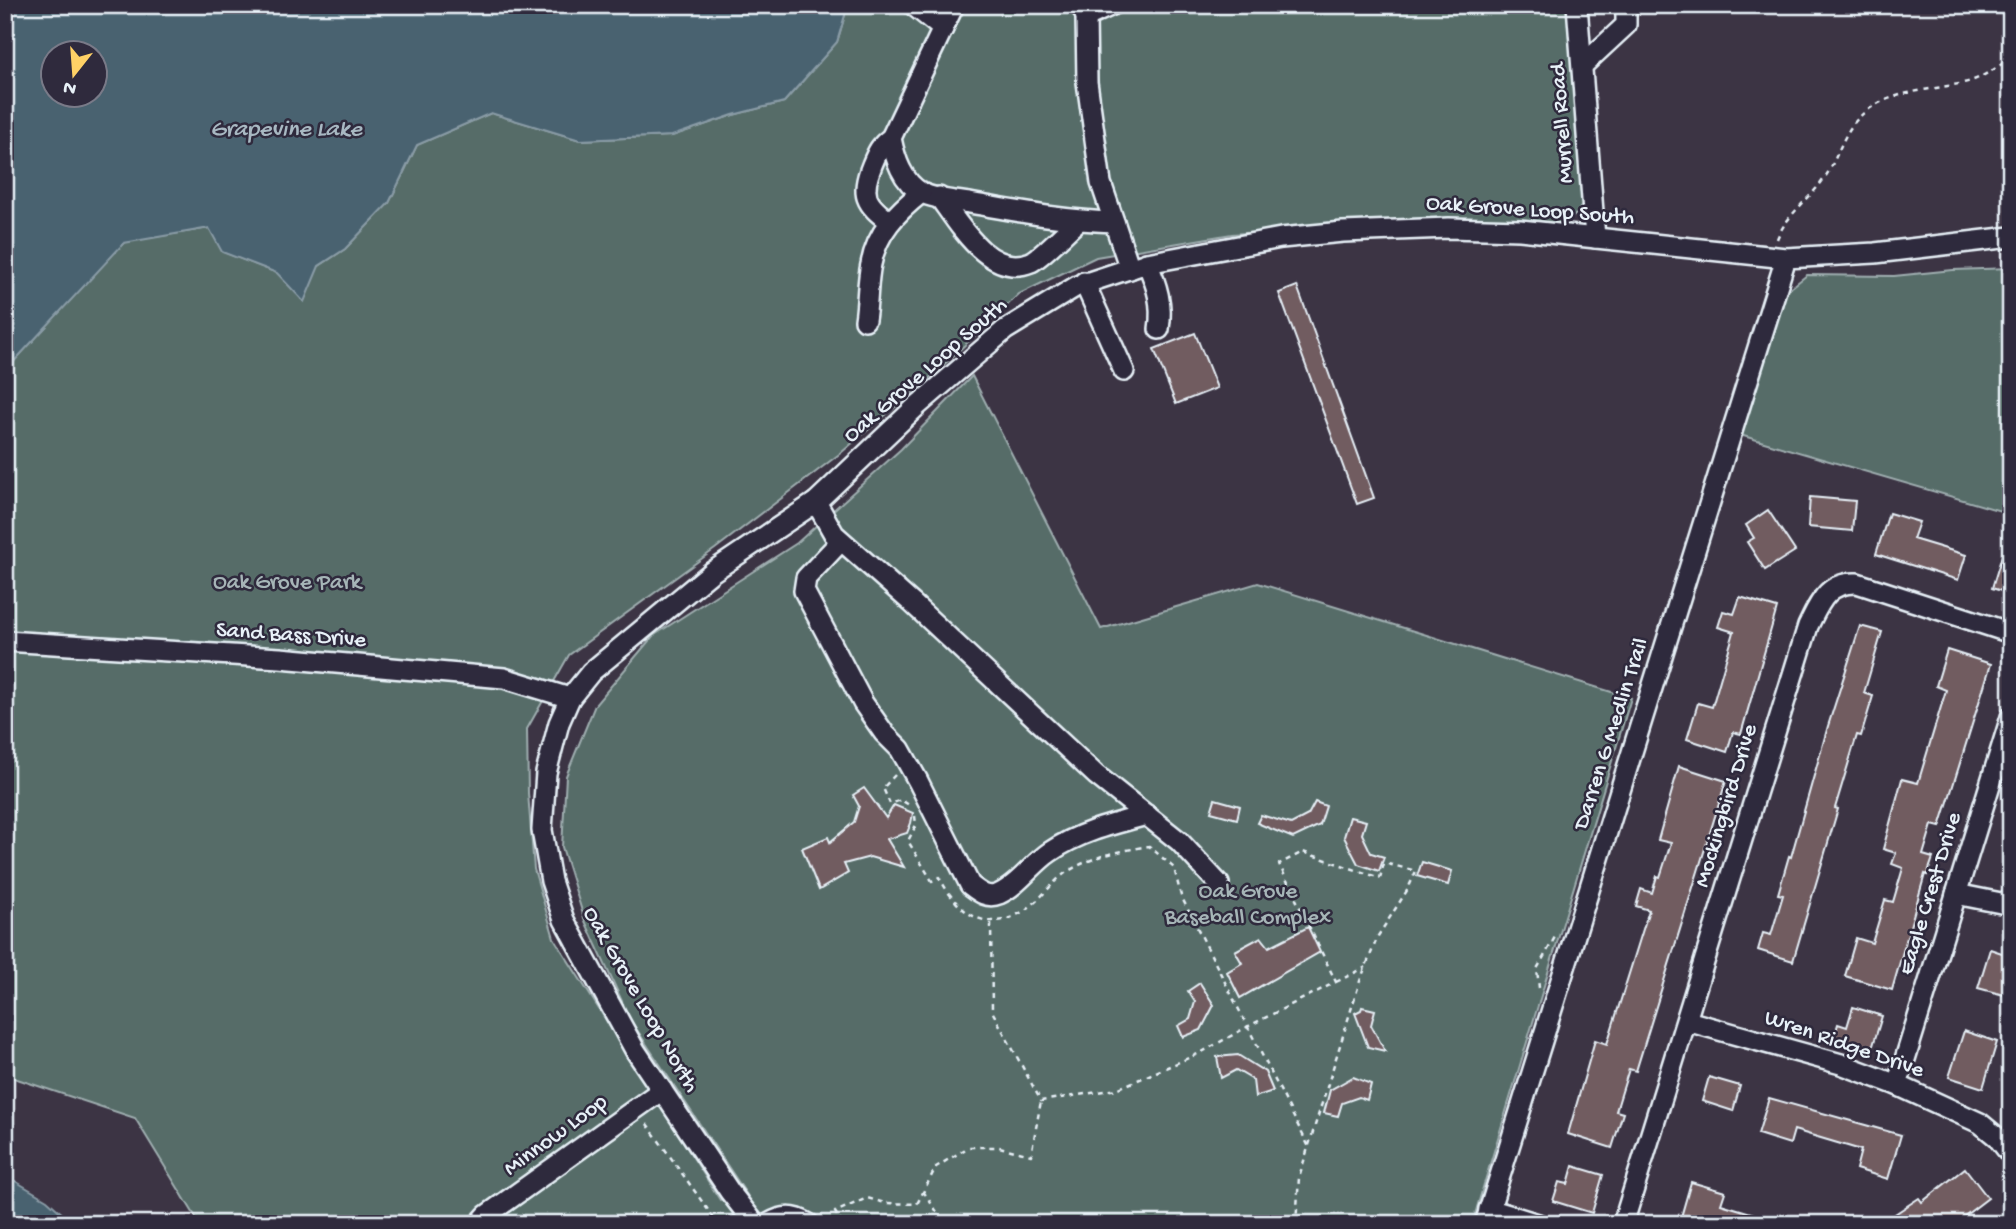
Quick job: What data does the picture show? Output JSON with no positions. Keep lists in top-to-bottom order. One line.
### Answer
{"streets":{"street":["Murrell Road","Oak Grove Loop South","Sand Bass Drive","Darren G Medlin Trail","Mockingbird Drive","Eagle Crest Drive","Oak Grove Loop North","Wren Ridge Drive","Minnow Loop"]},"crossings":[["Murrell Road","Oak Grove Loop South"],["Oak Grove Loop South","Sand Bass Drive"],["Oak Grove Loop South","Darren G Medlin Trail"],["Oak Grove Loop South","Oak Grove Loop North"],["Sand Bass Drive","Oak Grove Loop North"],["Mockingbird Drive","Wren Ridge Drive"],["Eagle Crest Drive","Wren Ridge Drive"],["Oak Grove Loop North","Minnow Loop"]],"water":["Grapevine Lake"],"parks":["Oak Grove Park","Oak Grove Baseball Complex"],"north":"bottom"}
